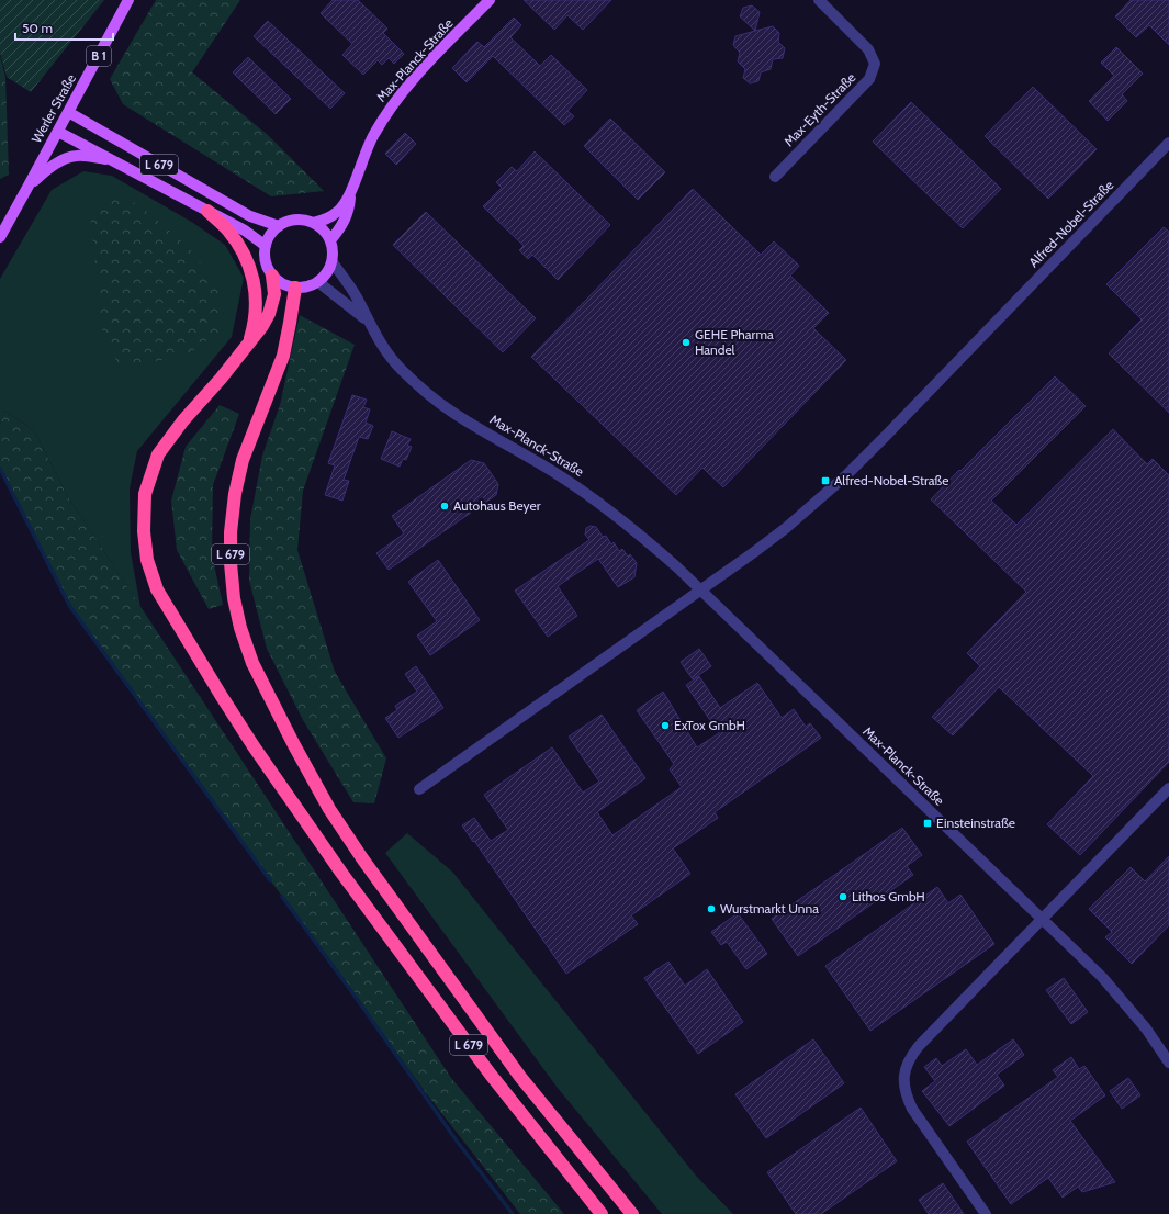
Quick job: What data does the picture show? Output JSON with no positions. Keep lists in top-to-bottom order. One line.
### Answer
{"streets":{"highway":["L 679"],"main road":["B 1","Max-Planck-Straße","Werler Straße"],"street":["Max-Eyth-Straße","Alfred-Nobel-Straße"]},"crossings":[["B 1","Werler Straße"],["B 1","L 679"],["Max-Planck-Straße","L 679"],["Max-Planck-Straße","Alfred-Nobel-Straße"],["Werler Straße","L 679"]],"places":{"other":["GEHE Pharma Handel","Autohaus Beyer","ExTox GmbH","Lithos GmbH","Wurstmarkt Unna"],"transit":["Alfred-Nobel-Straße","Einsteinstraße"]},"scale_bar":"50 m"}
